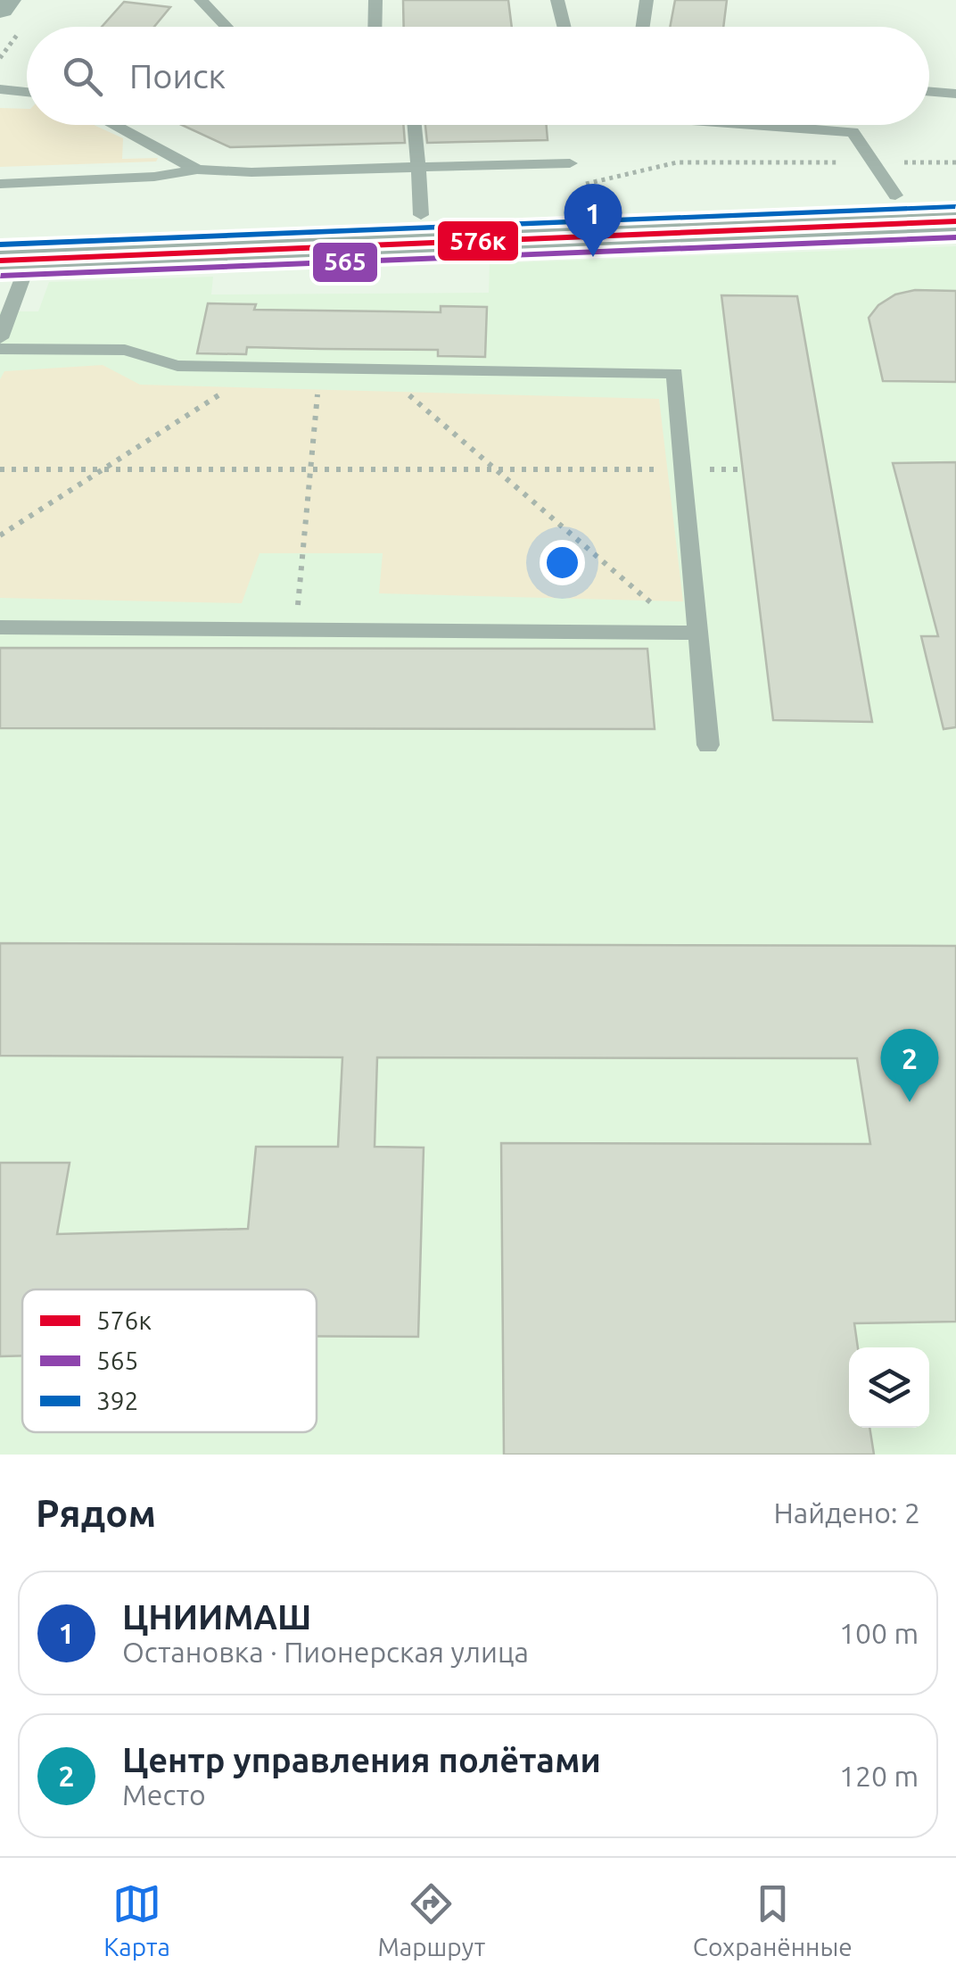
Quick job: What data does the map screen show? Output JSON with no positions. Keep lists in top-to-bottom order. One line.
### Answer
{"lines":["transit line 392","transit line 576к","transit line 565"],"legend":["576к","565","392"],"page":{"search":"Поиск","pins":["1","2"],"heading":["Рядом","Найдено: 2"],"list":[{"mark":"1","name":"ЦНИИМАШ","note":"Остановка · Пионерская улица","value":"100 m"},{"mark":"2","name":"Центр управления полётами","note":"Место","value":"120 m"}],"nav":["Карта","Маршрут","Сохранённые"]}}
